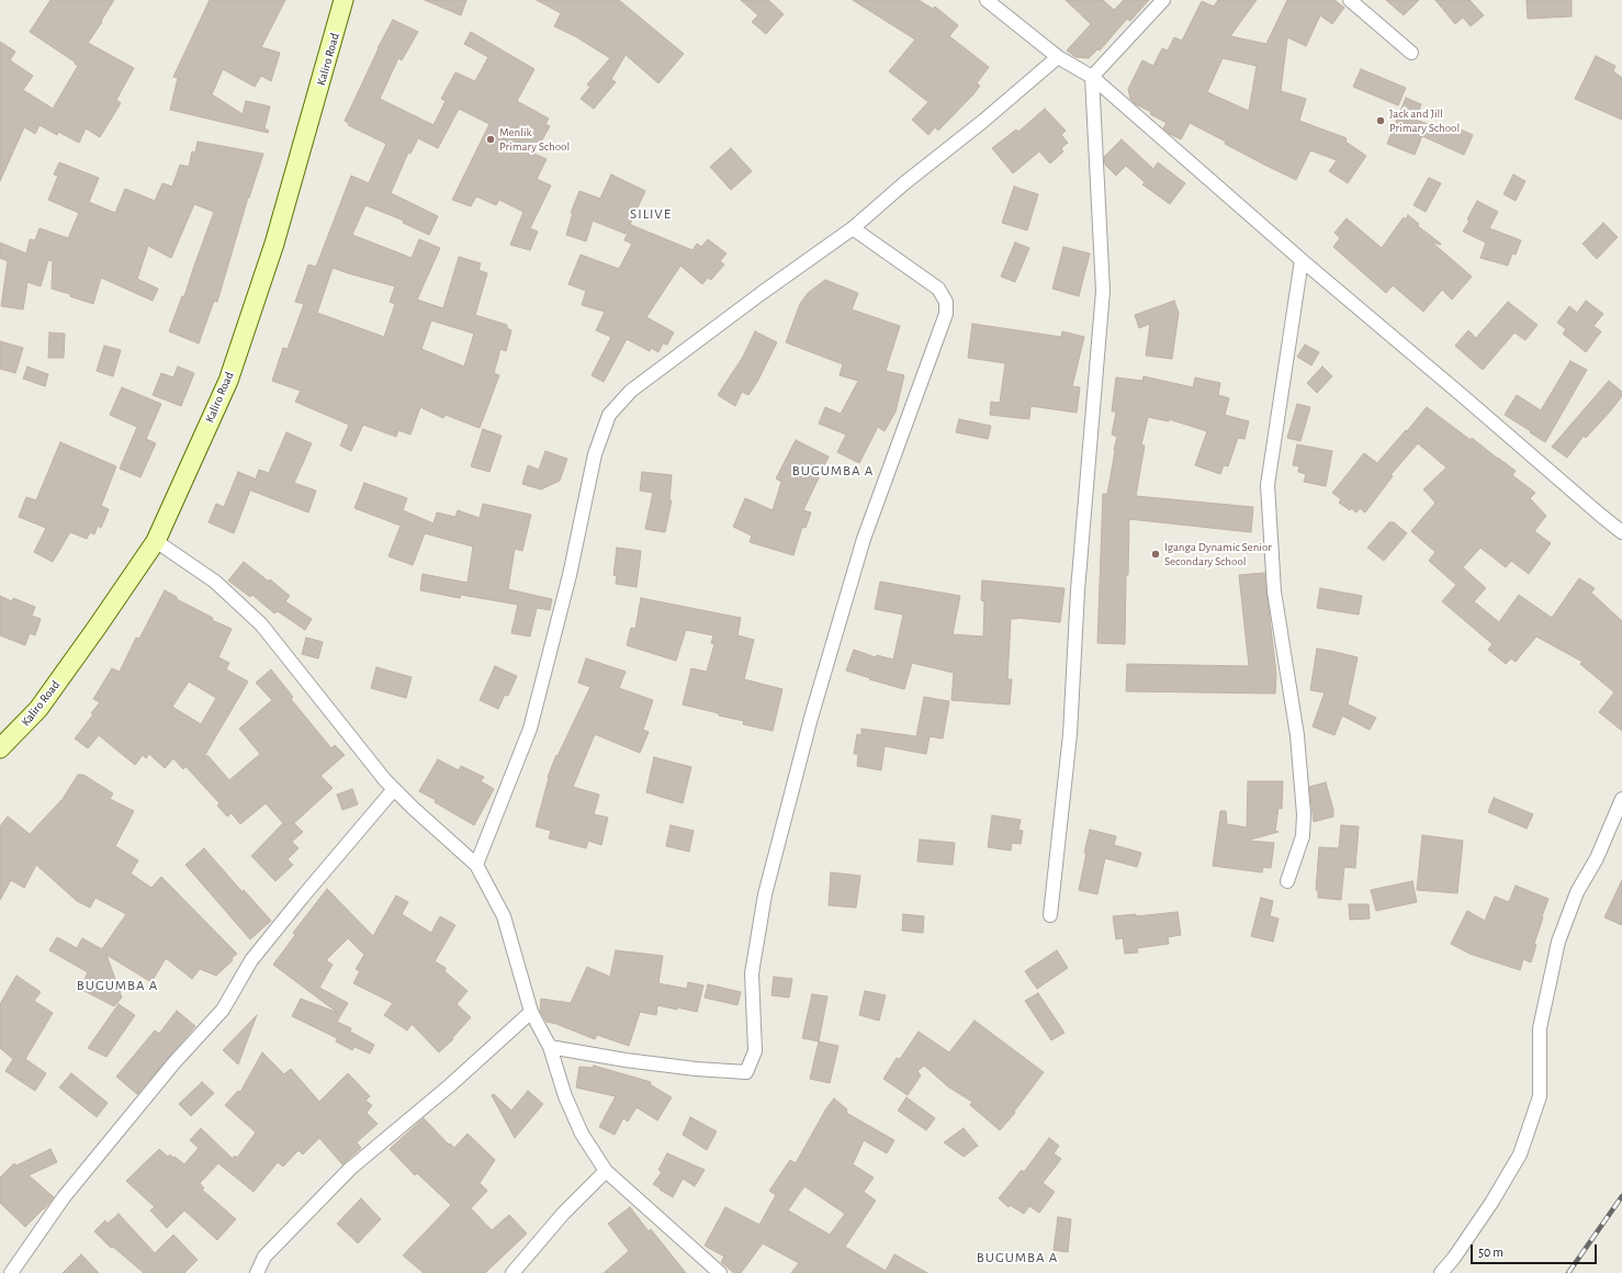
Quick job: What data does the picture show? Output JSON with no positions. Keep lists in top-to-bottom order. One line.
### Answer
{"streets":{"main road":["Kaliro Road"]},"districts":["SILIVE","BUGUMBA A","BUGUMBA A","BUGUMBA A"],"places":["Jack and Jill Primary School","Menlik Primary School","Iganga Dynamic Senior Secondary School"],"scale_bar":"50 m"}
